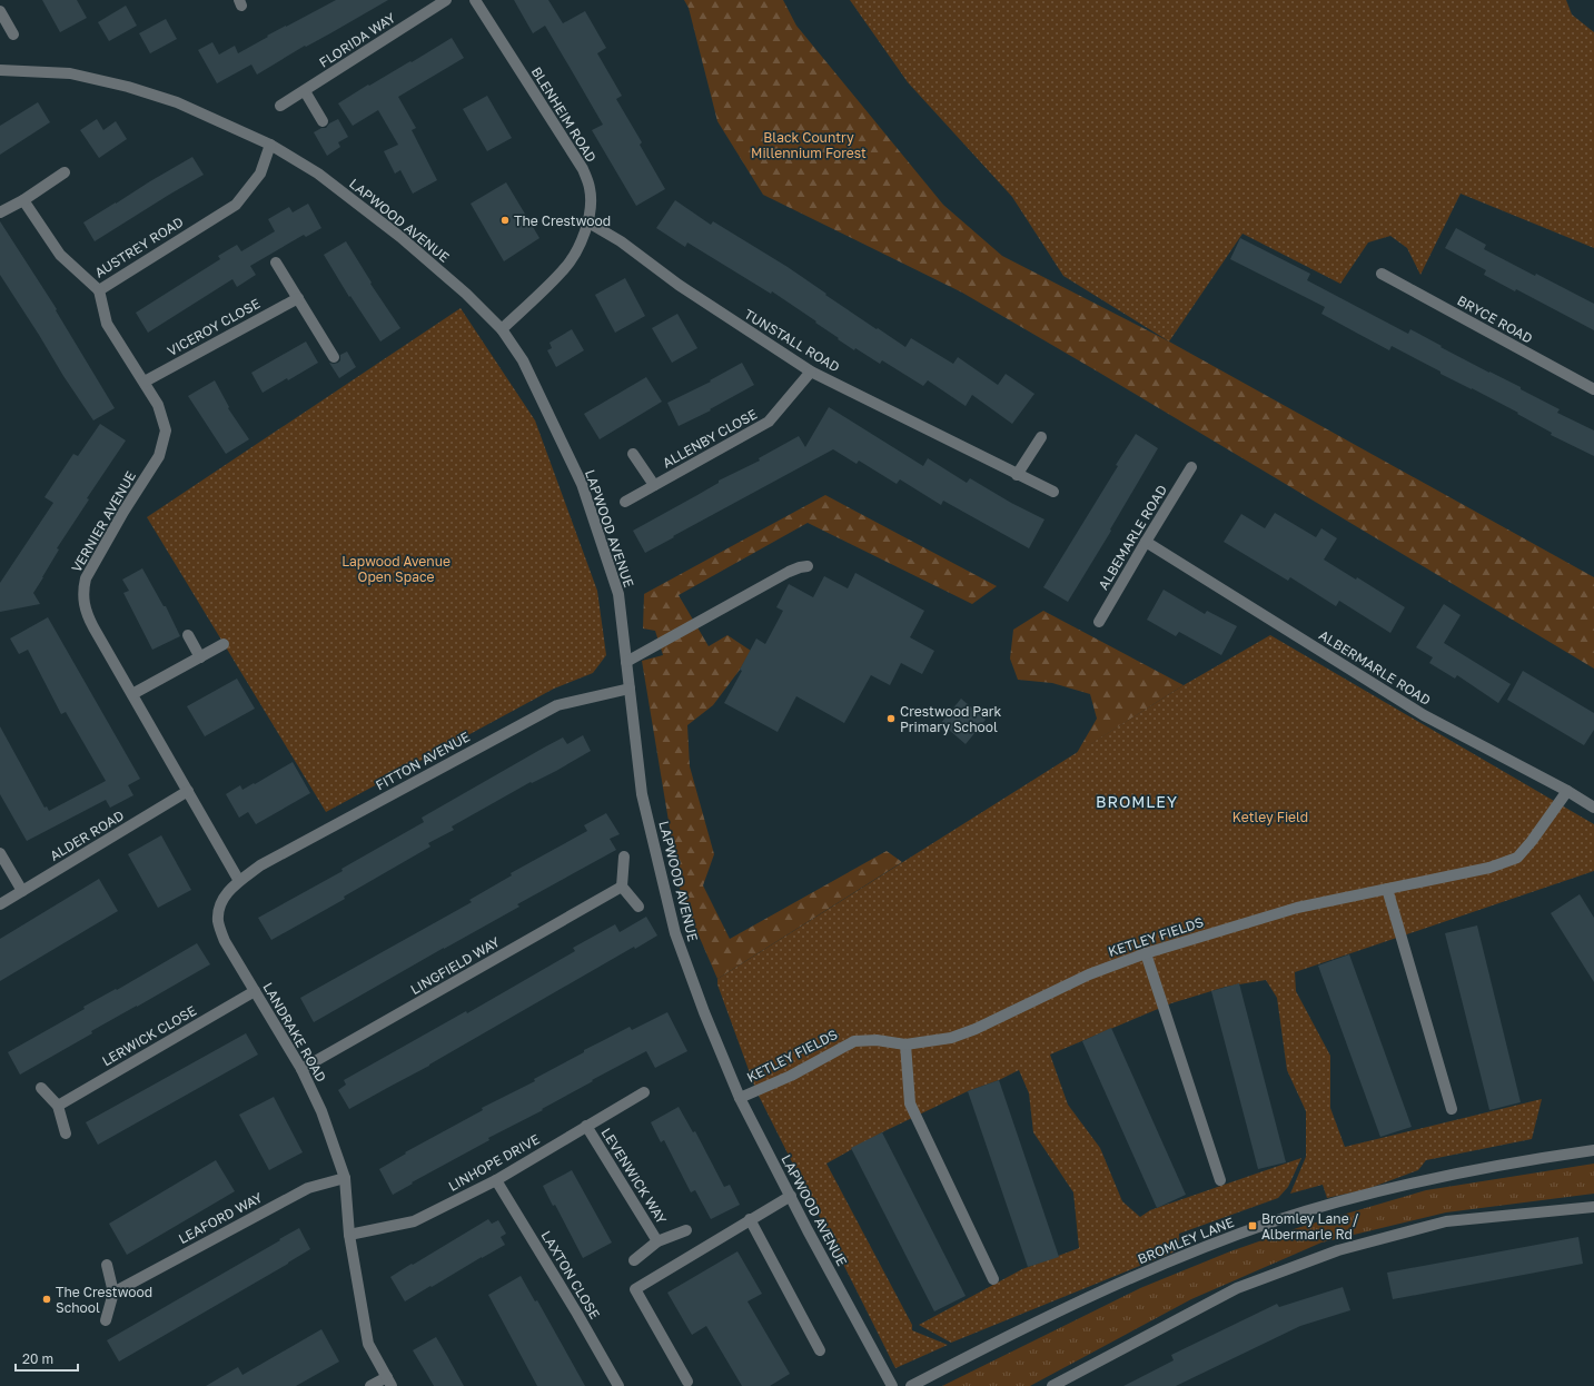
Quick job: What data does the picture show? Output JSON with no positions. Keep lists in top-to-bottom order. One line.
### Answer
{"streets":{"street":["FLORIDA WAY","BLENHEIM ROAD","LAPWOOD AVENUE","AUSTREY ROAD","BRYCE ROAD","VICEROY CLOSE","TUNSTALL ROAD","ALLENBY CLOSE","VERNIER AVENUE","ALBEMARLE ROAD","ALBERMARLE ROAD","FITTON AVENUE","ALDER ROAD","KETLEY FIELDS","LINGFIELD WAY","LANDRAKE ROAD","LERWICK CLOSE","LINHOPE DRIVE","LEVENWICK WAY","LEAFORD WAY","BROMLEY LANE","LAXTON CLOSE"]},"crossings":[["BLENHEIM ROAD","LAPWOOD AVENUE"],["BLENHEIM ROAD","TUNSTALL ROAD"],["LAPWOOD AVENUE","AUSTREY ROAD"],["LAPWOOD AVENUE","FITTON AVENUE"],["LAPWOOD AVENUE","KETLEY FIELDS"],["AUSTREY ROAD","VERNIER AVENUE"],["VICEROY CLOSE","VERNIER AVENUE"],["TUNSTALL ROAD","ALLENBY CLOSE"],["VERNIER AVENUE","FITTON AVENUE"],["VERNIER AVENUE","ALDER ROAD"],["VERNIER AVENUE","LANDRAKE ROAD"],["ALBEMARLE ROAD","ALBERMARLE ROAD"],["ALBERMARLE ROAD","KETLEY FIELDS"],["FITTON AVENUE","LANDRAKE ROAD"],["LINGFIELD WAY","LANDRAKE ROAD"],["LANDRAKE ROAD","LERWICK CLOSE"],["LANDRAKE ROAD","LINHOPE DRIVE"],["LANDRAKE ROAD","LEAFORD WAY"],["LINHOPE DRIVE","LEVENWICK WAY"],["LINHOPE DRIVE","LAXTON CLOSE"]],"districts":["BROMLEY"],"parks":["Black Country Millennium Forest","Lapwood Avenue Open Space","Ketley Field"],"places":{"other":["The Crestwood","Crestwood Park Primary School","The Crestwood School"],"transit":["Bromley Lane / Albermarle Rd"]},"scale_bar":"20 m"}
